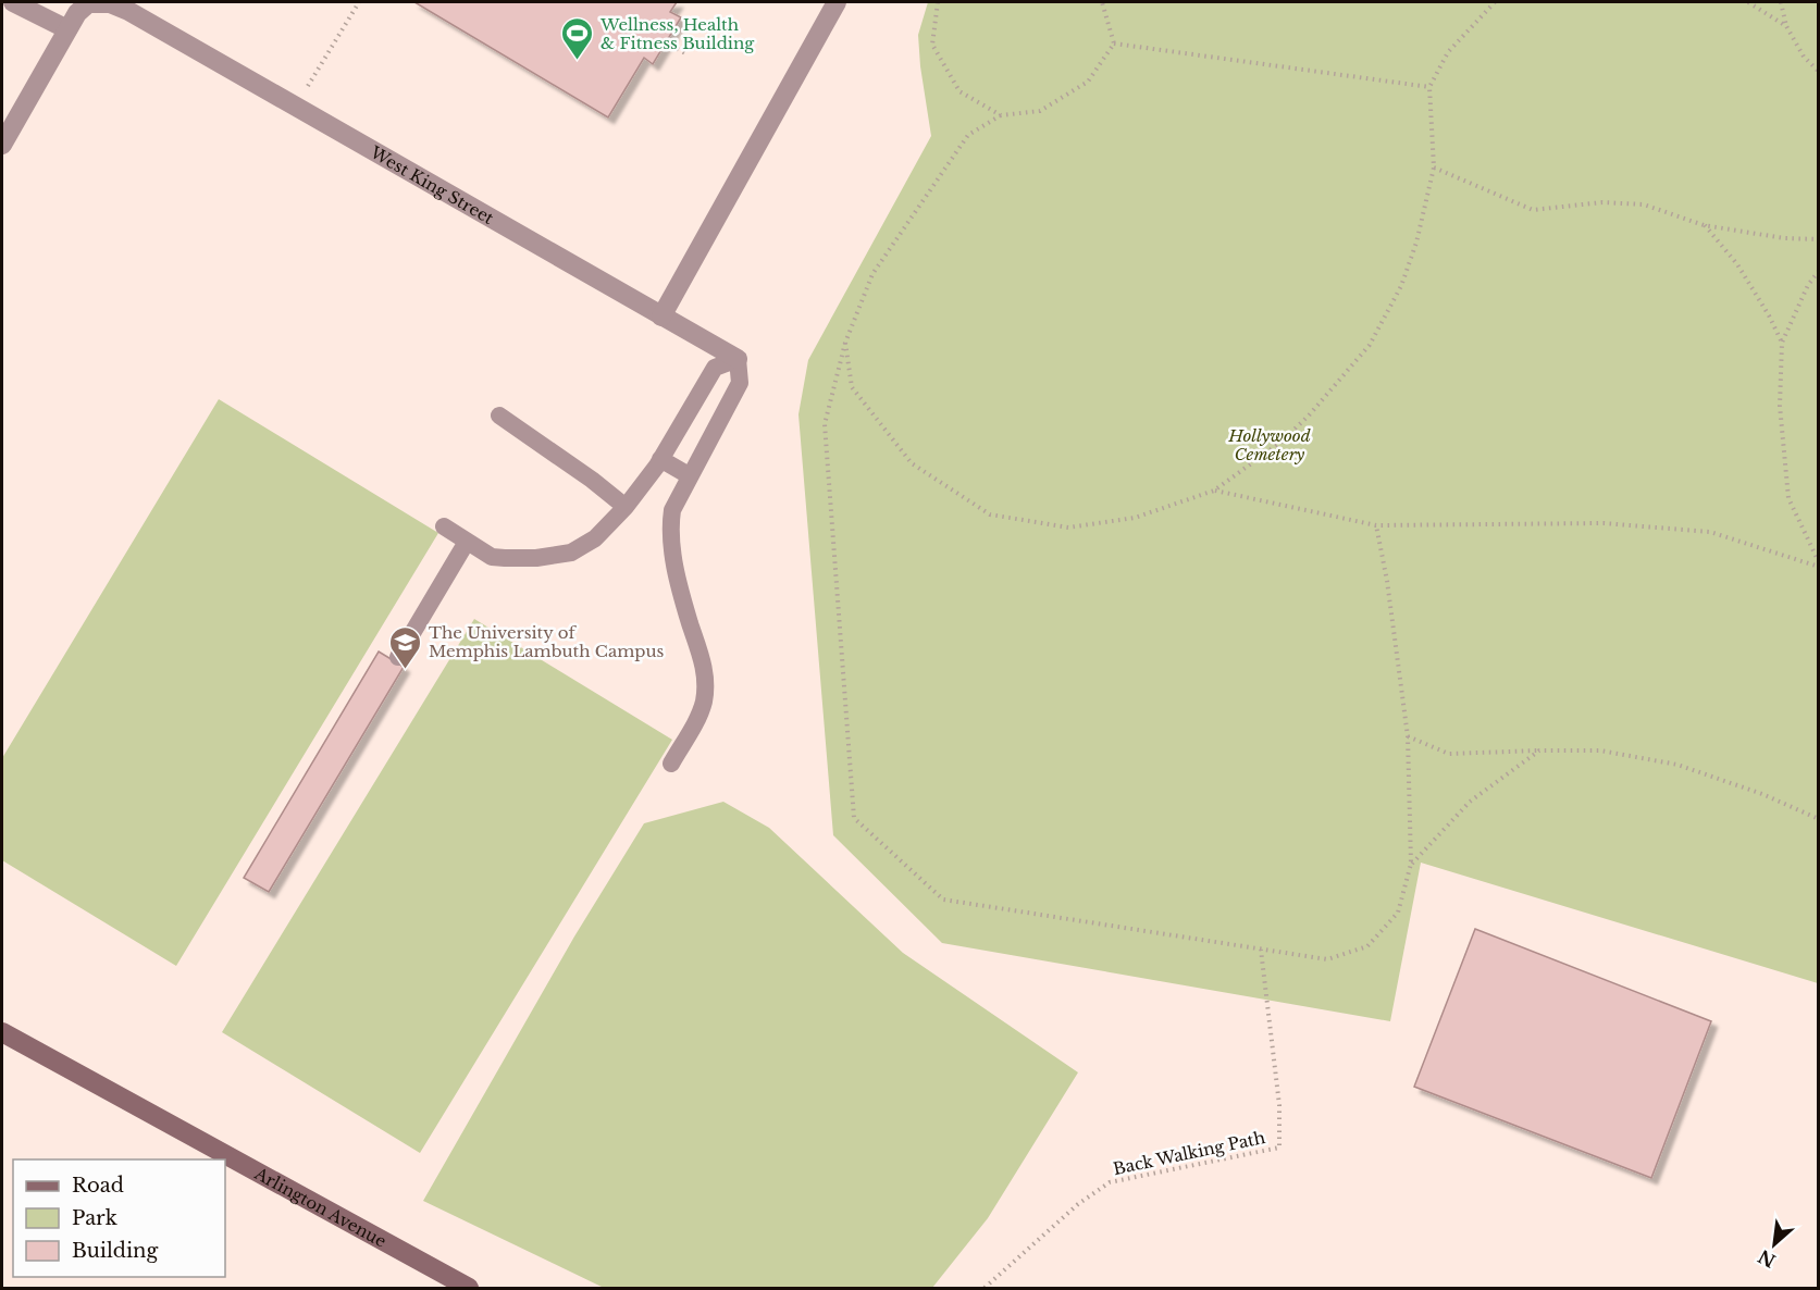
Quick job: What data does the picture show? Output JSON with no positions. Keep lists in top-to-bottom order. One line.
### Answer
{"streets":{"street":["West King Street","Arlington Avenue"],"path":["Back Walking Path"]},"parks":["Hollywood Cemetery"],"places":{"sports":["Wellness, Health & Fitness Building"],"school or university":["The University of Memphis Lambuth Campus"]},"legend":["Road","Park","Building"],"north":"bottom left"}
